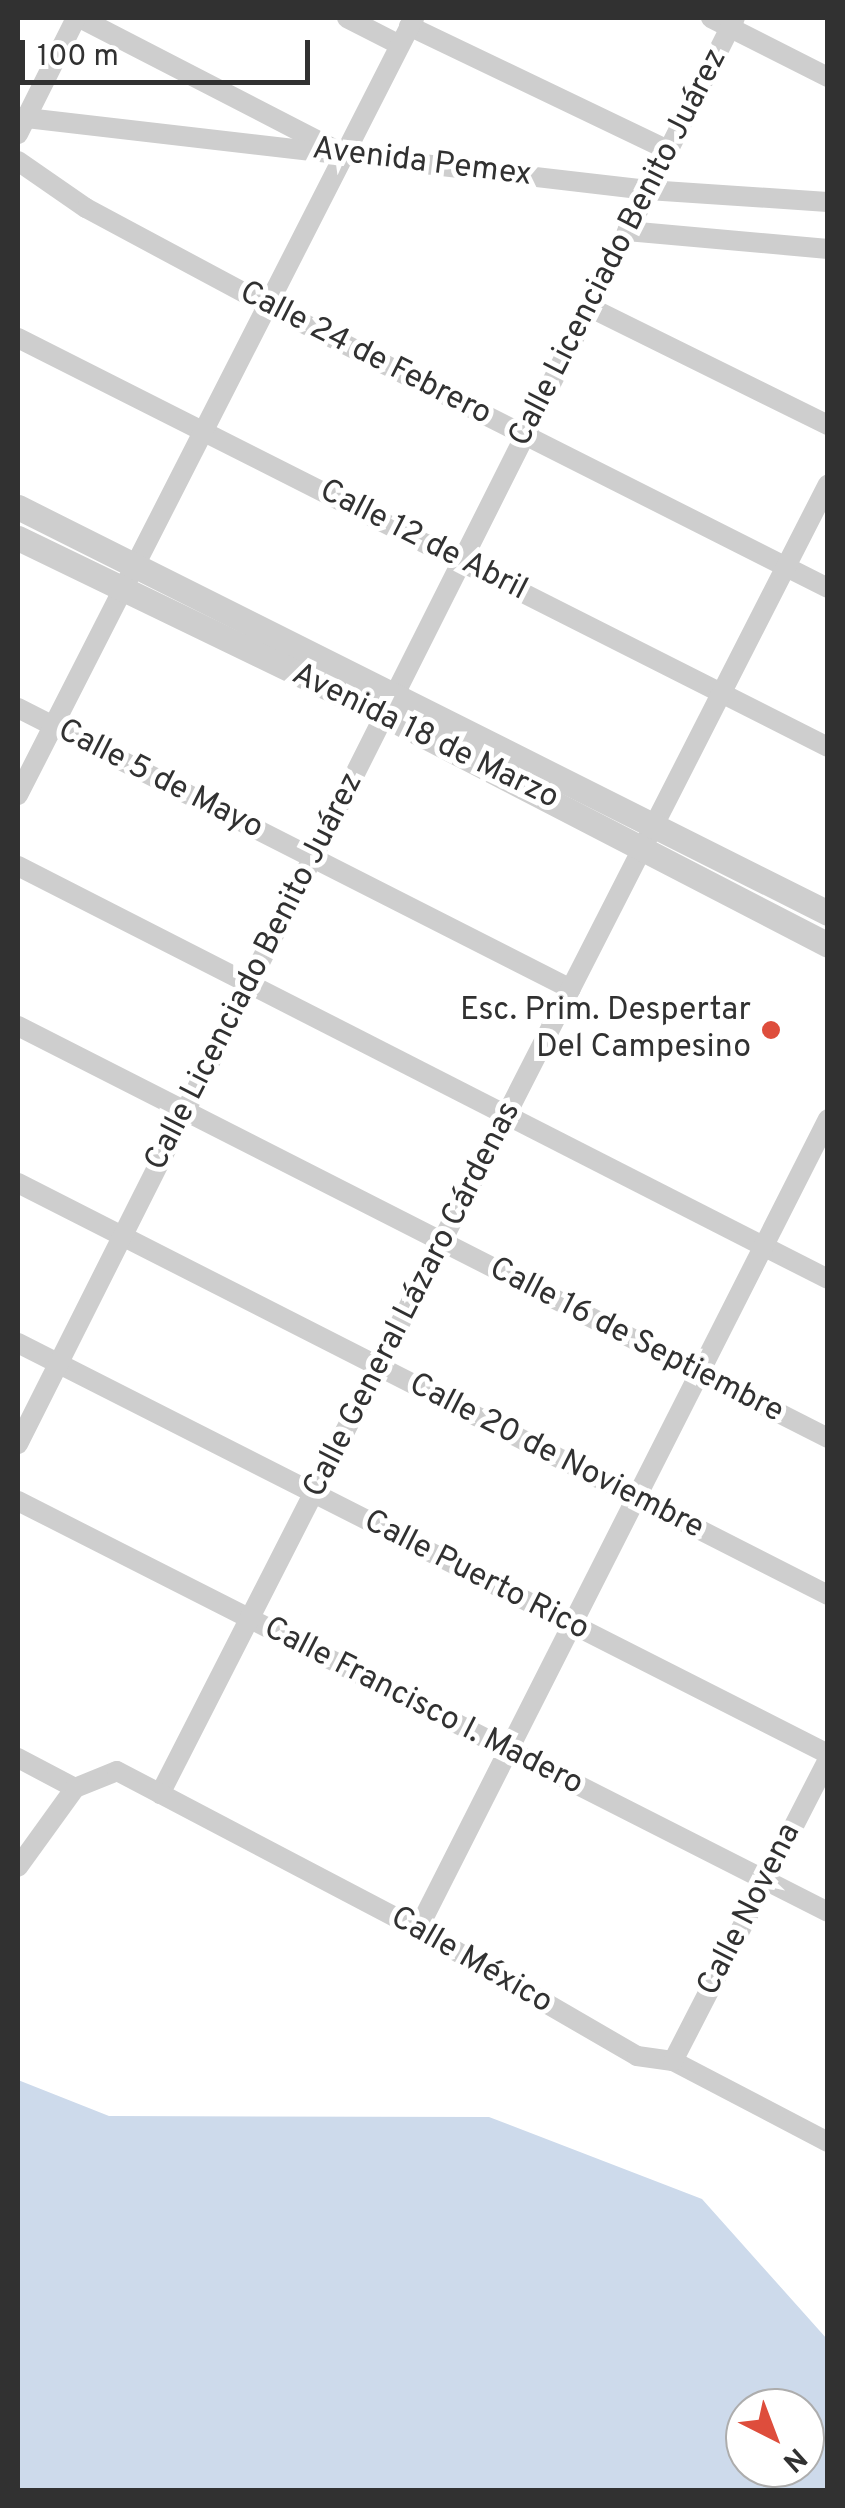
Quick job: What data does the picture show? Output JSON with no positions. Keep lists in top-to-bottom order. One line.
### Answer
{"streets":{"street":["Avenida Pemex","Calle Licenciado Benito Juárez","Calle 24 de Febrero","Calle 12 de Abril","Avenida 18 de Marzo","Calle 5 de Mayo","Calle General Lázaro Cárdenas","Calle 16 de Septiembre","Calle 20 de Noviembre","Calle Puerto Rico","Calle Francisco I. Madero","Calle Novena","Calle México"]},"crossings":[["Avenida Pemex","Calle Licenciado Benito Juárez"],["Calle Licenciado Benito Juárez","Calle 24 de Febrero"],["Calle Licenciado Benito Juárez","Calle 12 de Abril"],["Calle Licenciado Benito Juárez","Avenida 18 de Marzo"],["Calle Licenciado Benito Juárez","Calle 5 de Mayo"],["Calle Licenciado Benito Juárez","Calle 16 de Septiembre"],["Calle Licenciado Benito Juárez","Calle 20 de Noviembre"],["Calle Licenciado Benito Juárez","Calle Puerto Rico"],["Calle 24 de Febrero","Calle General Lázaro Cárdenas"],["Calle 12 de Abril","Calle General Lázaro Cárdenas"],["Avenida 18 de Marzo","Calle General Lázaro Cárdenas"],["Calle 5 de Mayo","Calle General Lázaro Cárdenas"],["Calle General Lázaro Cárdenas","Calle 16 de Septiembre"],["Calle General Lázaro Cárdenas","Calle 20 de Noviembre"],["Calle General Lázaro Cárdenas","Calle Puerto Rico"],["Calle General Lázaro Cárdenas","Calle Francisco I. Madero"],["Calle General Lázaro Cárdenas","Calle México"],["Calle Puerto Rico","Calle Novena"],["Calle Francisco I. Madero","Calle Novena"],["Calle Novena","Calle México"]],"places":["Esc. Prim. Despertar Del Campesino"],"scale_bar":"100 m","north":"bottom right"}
